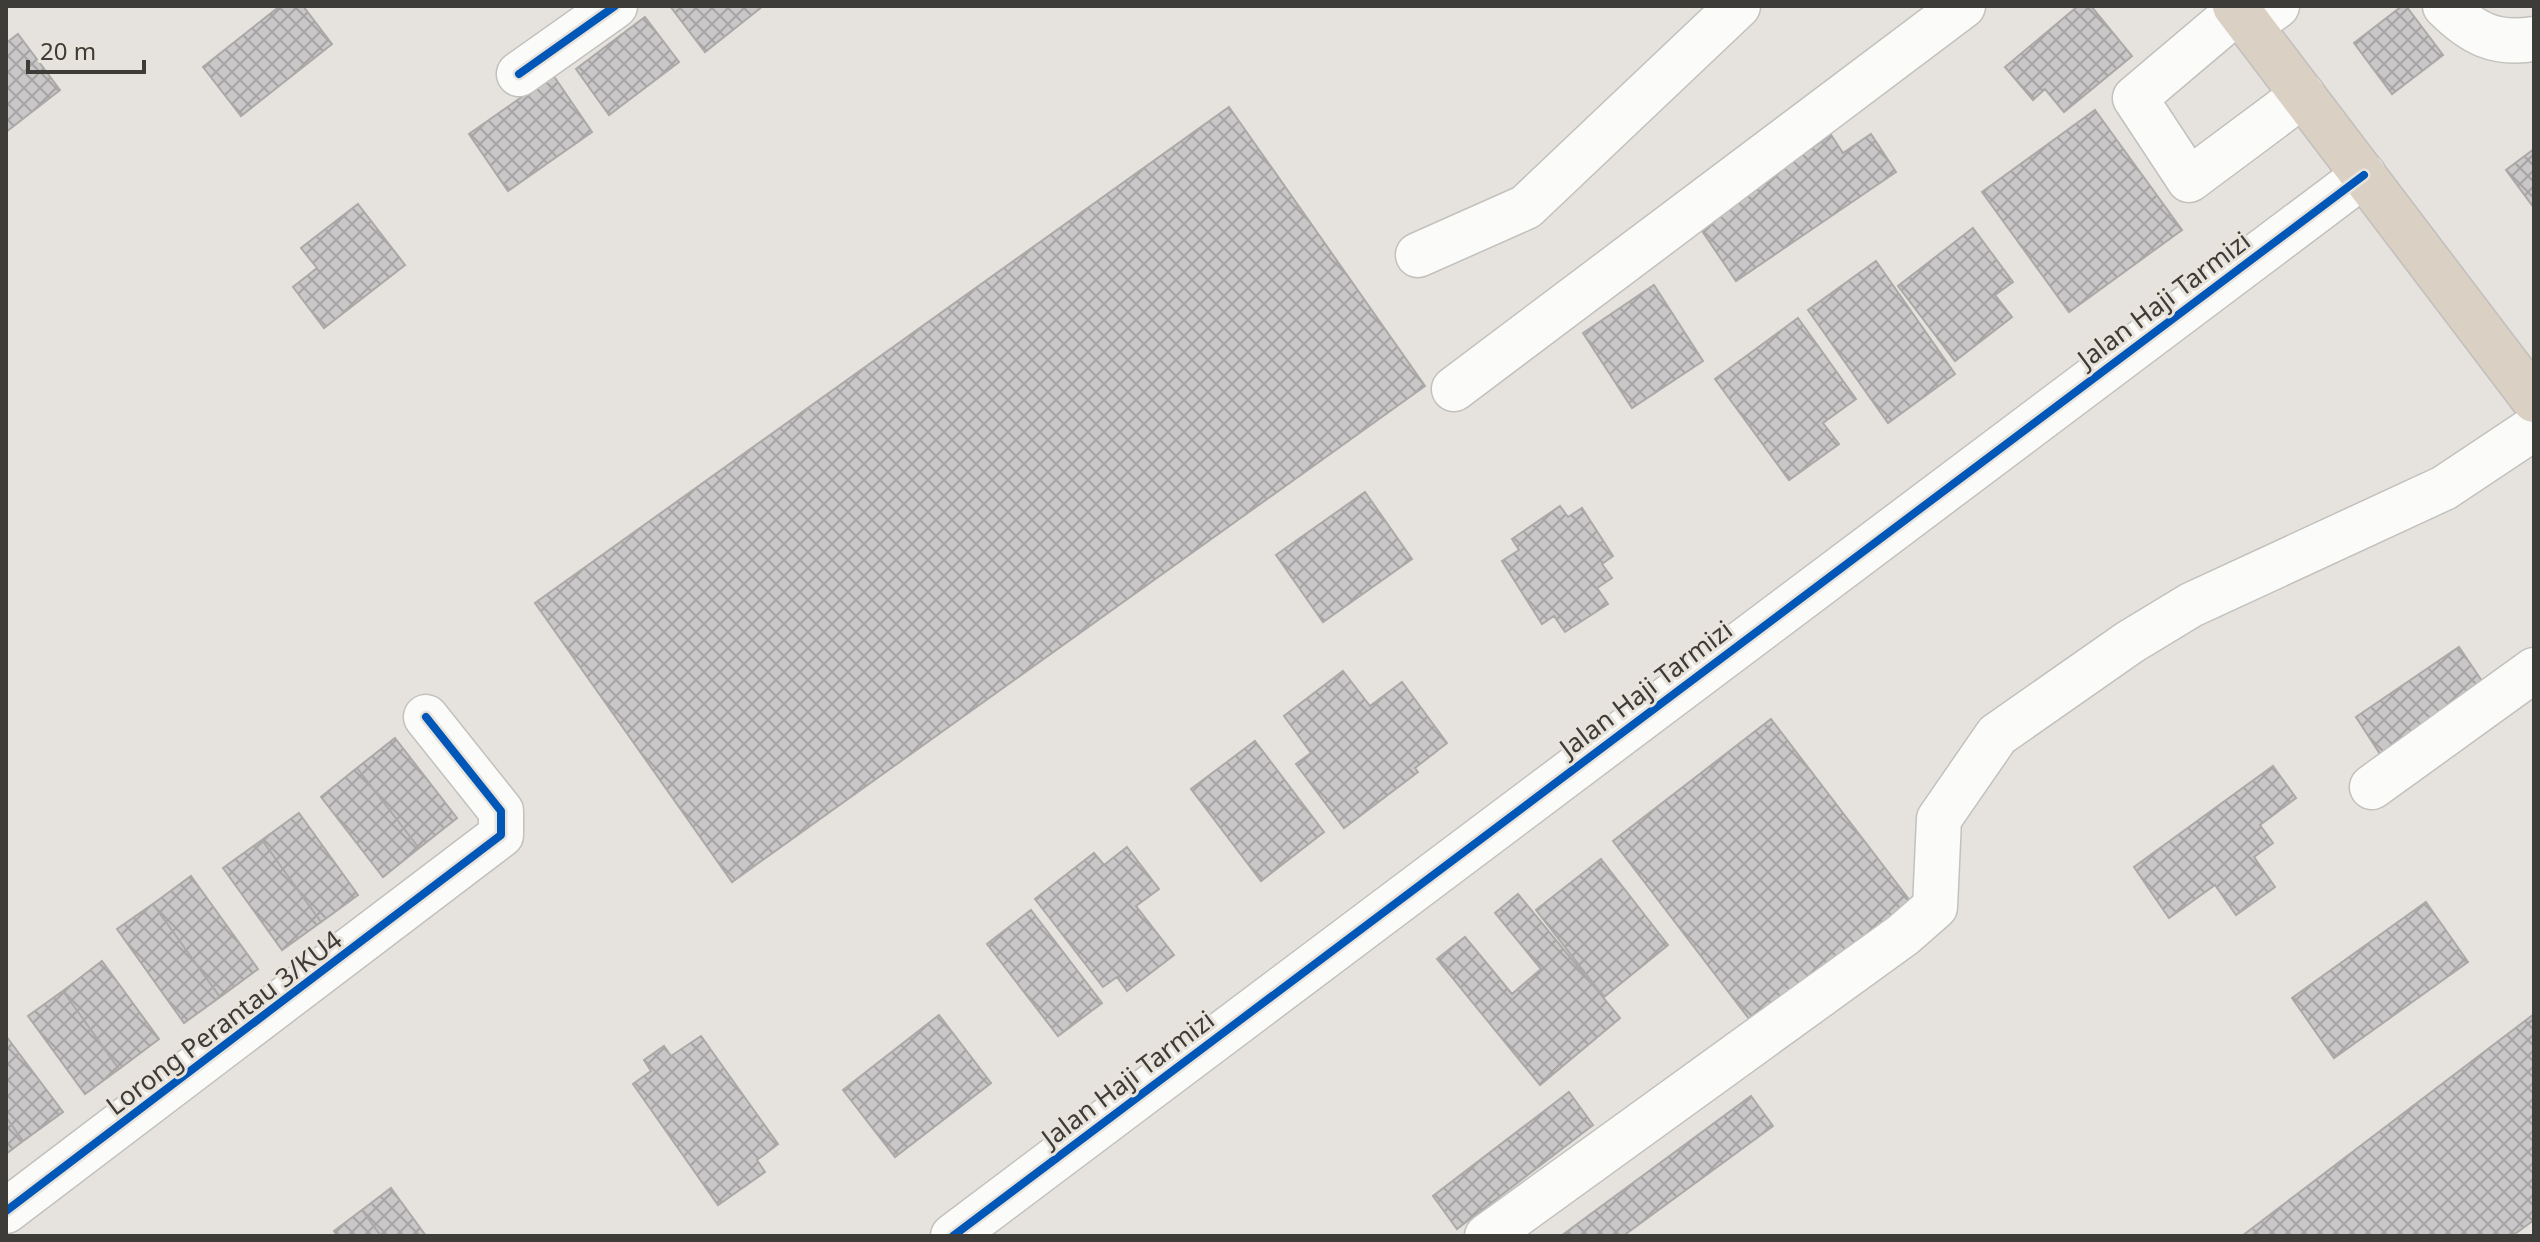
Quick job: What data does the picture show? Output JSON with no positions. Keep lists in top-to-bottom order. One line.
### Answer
{"streets":{"street":["Jalan Haji Tarmizi","Lorong Perantau 3/KU4"]},"scale_bar":"20 m"}
